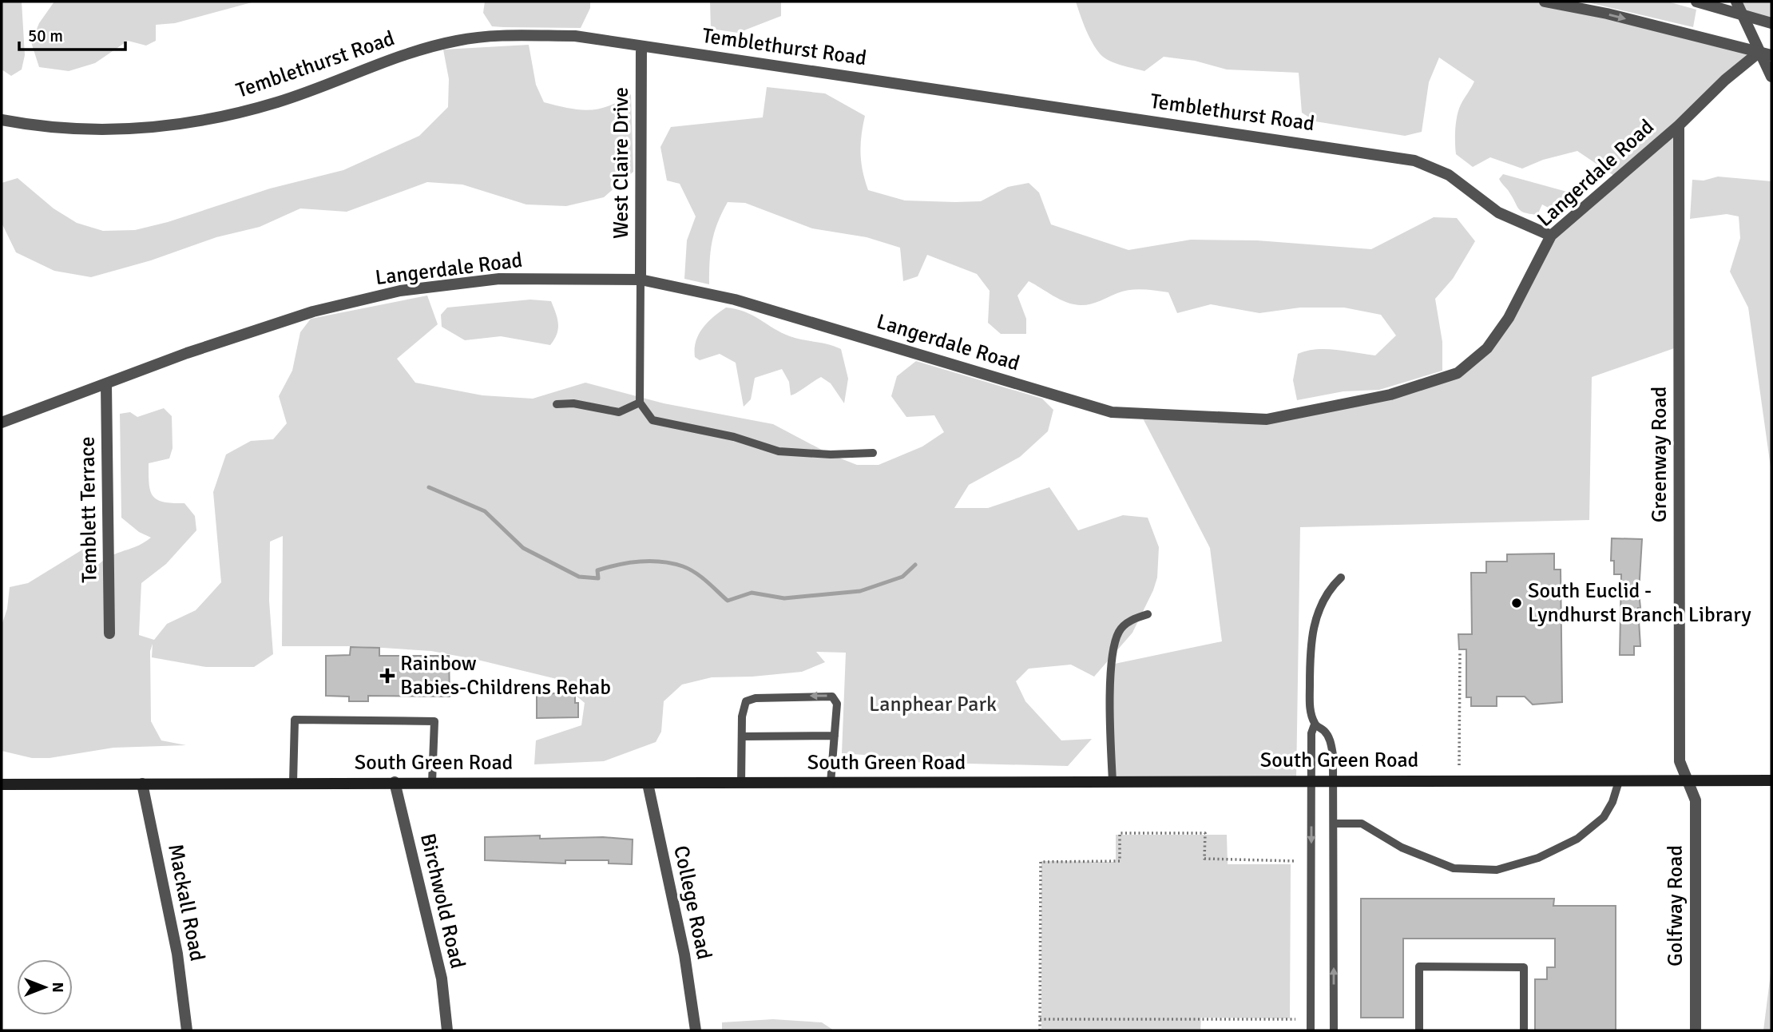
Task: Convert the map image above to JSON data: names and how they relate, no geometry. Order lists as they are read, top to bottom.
{
  "streets": {
    "main road": ["South Green Road"],
    "street": [
      "Temblethurst Road",
      "West Claire Drive",
      "Langerdale Road",
      "Greenway Road",
      "Temblett Terrace",
      "Birchwold Road",
      "Mackall Road",
      "College Road",
      "Golfway Road"
    ]
  },
  "crossings": [
    ["Temblethurst Road", "West Claire Drive"],
    ["Temblethurst Road", "Langerdale Road"],
    ["West Claire Drive", "Langerdale Road"],
    ["Langerdale Road", "Greenway Road"],
    ["Langerdale Road", "Temblett Terrace"],
    ["Greenway Road", "South Green Road"],
    ["Greenway Road", "Golfway Road"],
    ["South Green Road", "Birchwold Road"],
    ["South Green Road", "Mackall Road"],
    ["South Green Road", "College Road"],
    ["South Green Road", "Golfway Road"]
  ],
  "parks": ["Lanphear Park"],
  "places": {
    "other": ["South Euclid - Lyndhurst Branch Library"],
    "health": ["Rainbow Babies-Childrens Rehab"]
  },
  "scale_bar": "50 m",
  "north": "right"
}
